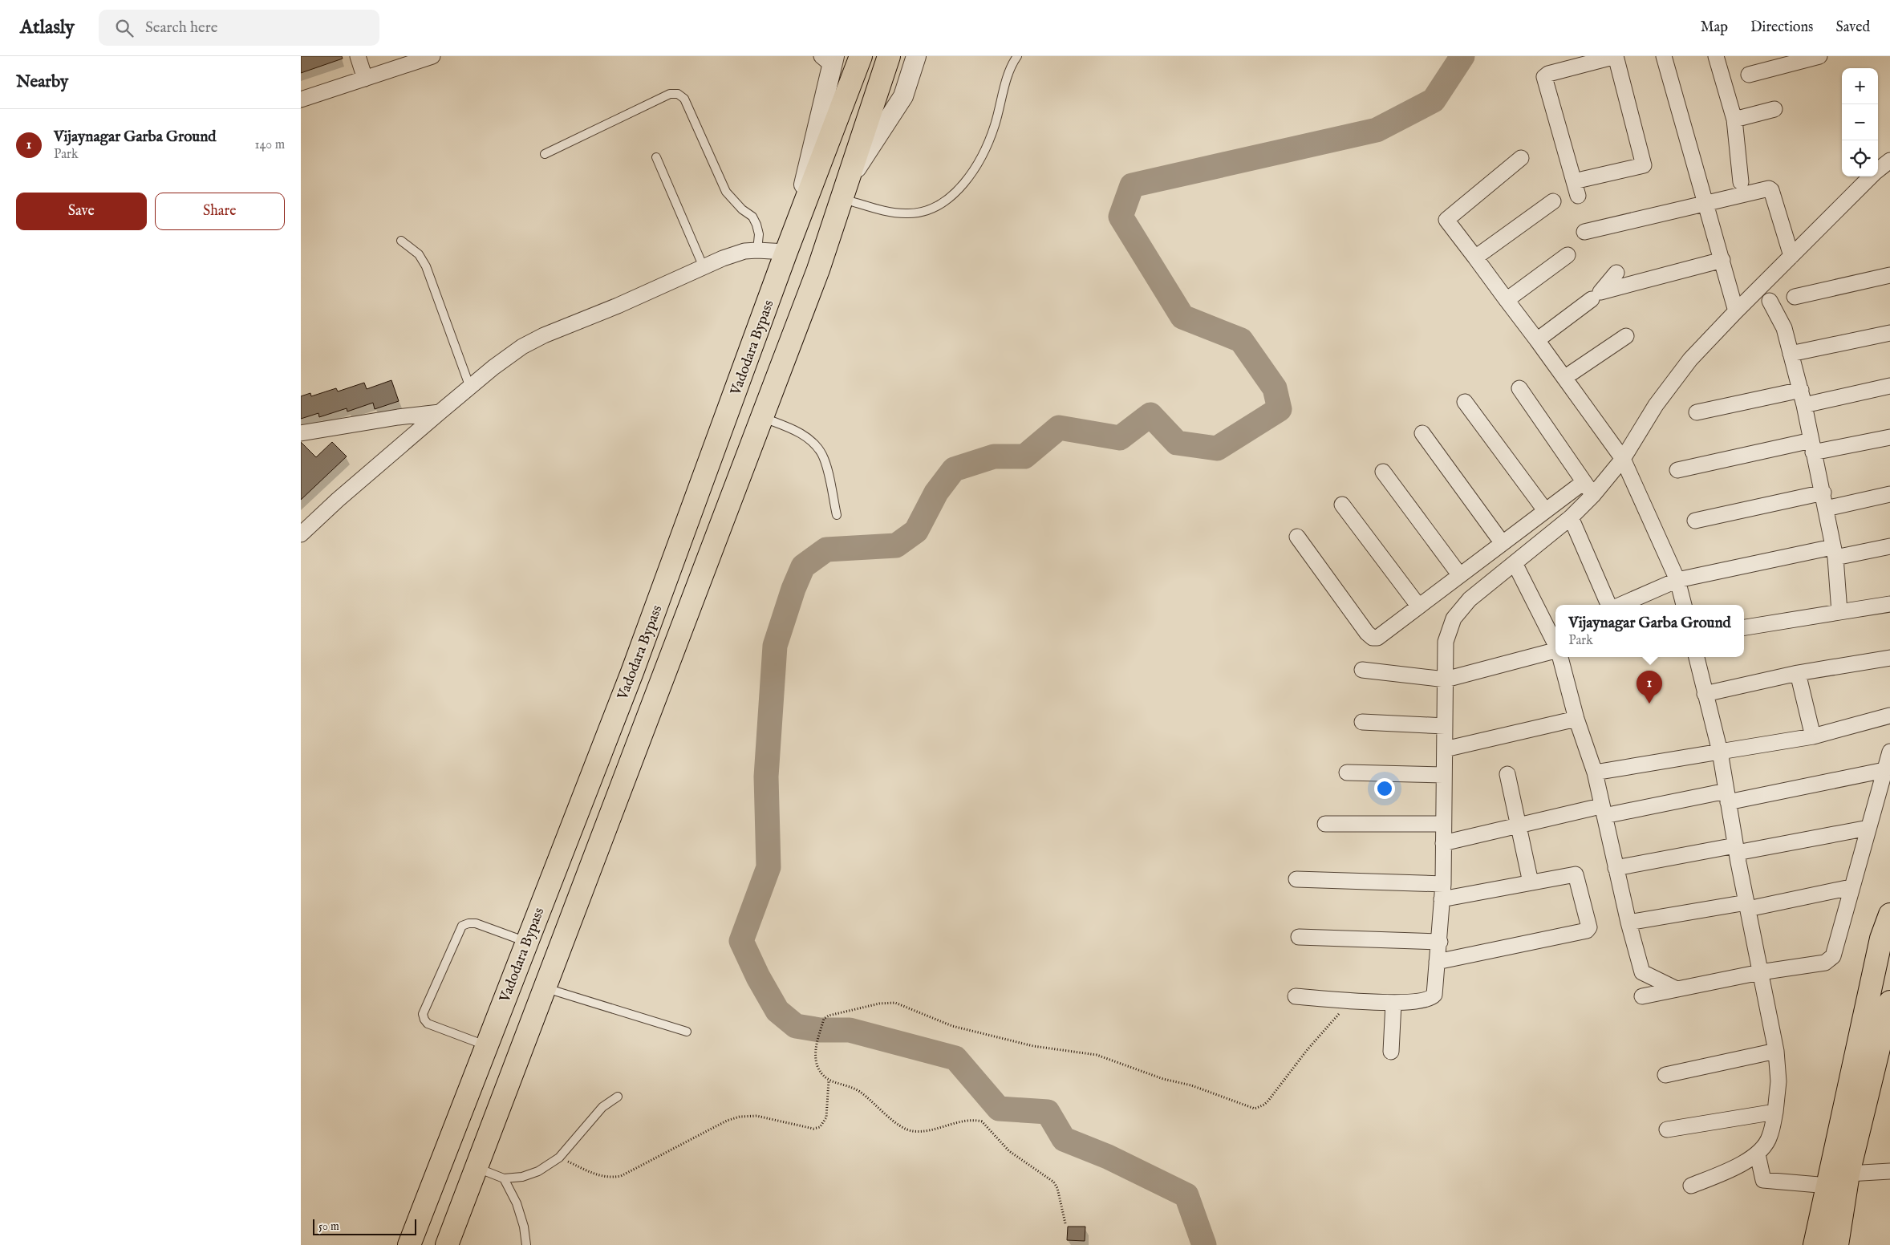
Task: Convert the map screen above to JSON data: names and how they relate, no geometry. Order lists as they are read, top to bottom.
{
  "streets": {
    "main road": ["Vadodara Bypass"]
  },
  "scale_bar": "50 m",
  "page": {
    "header": "Atlasly",
    "search": "Search here",
    "nav": ["Map", "Directions", "Saved"],
    "heading": "Nearby",
    "map_buttons": ["+", "−"],
    "list": [
      {
        "mark": "1",
        "name": "Vijaynagar Garba Ground",
        "note": "Park",
        "value": "140 m"
      }
    ],
    "buttons": ["Save", "Share"],
    "popup": ["Vijaynagar Garba Ground", "Park"],
    "pins": "1",
    "scale": "50 m"
  }
}
